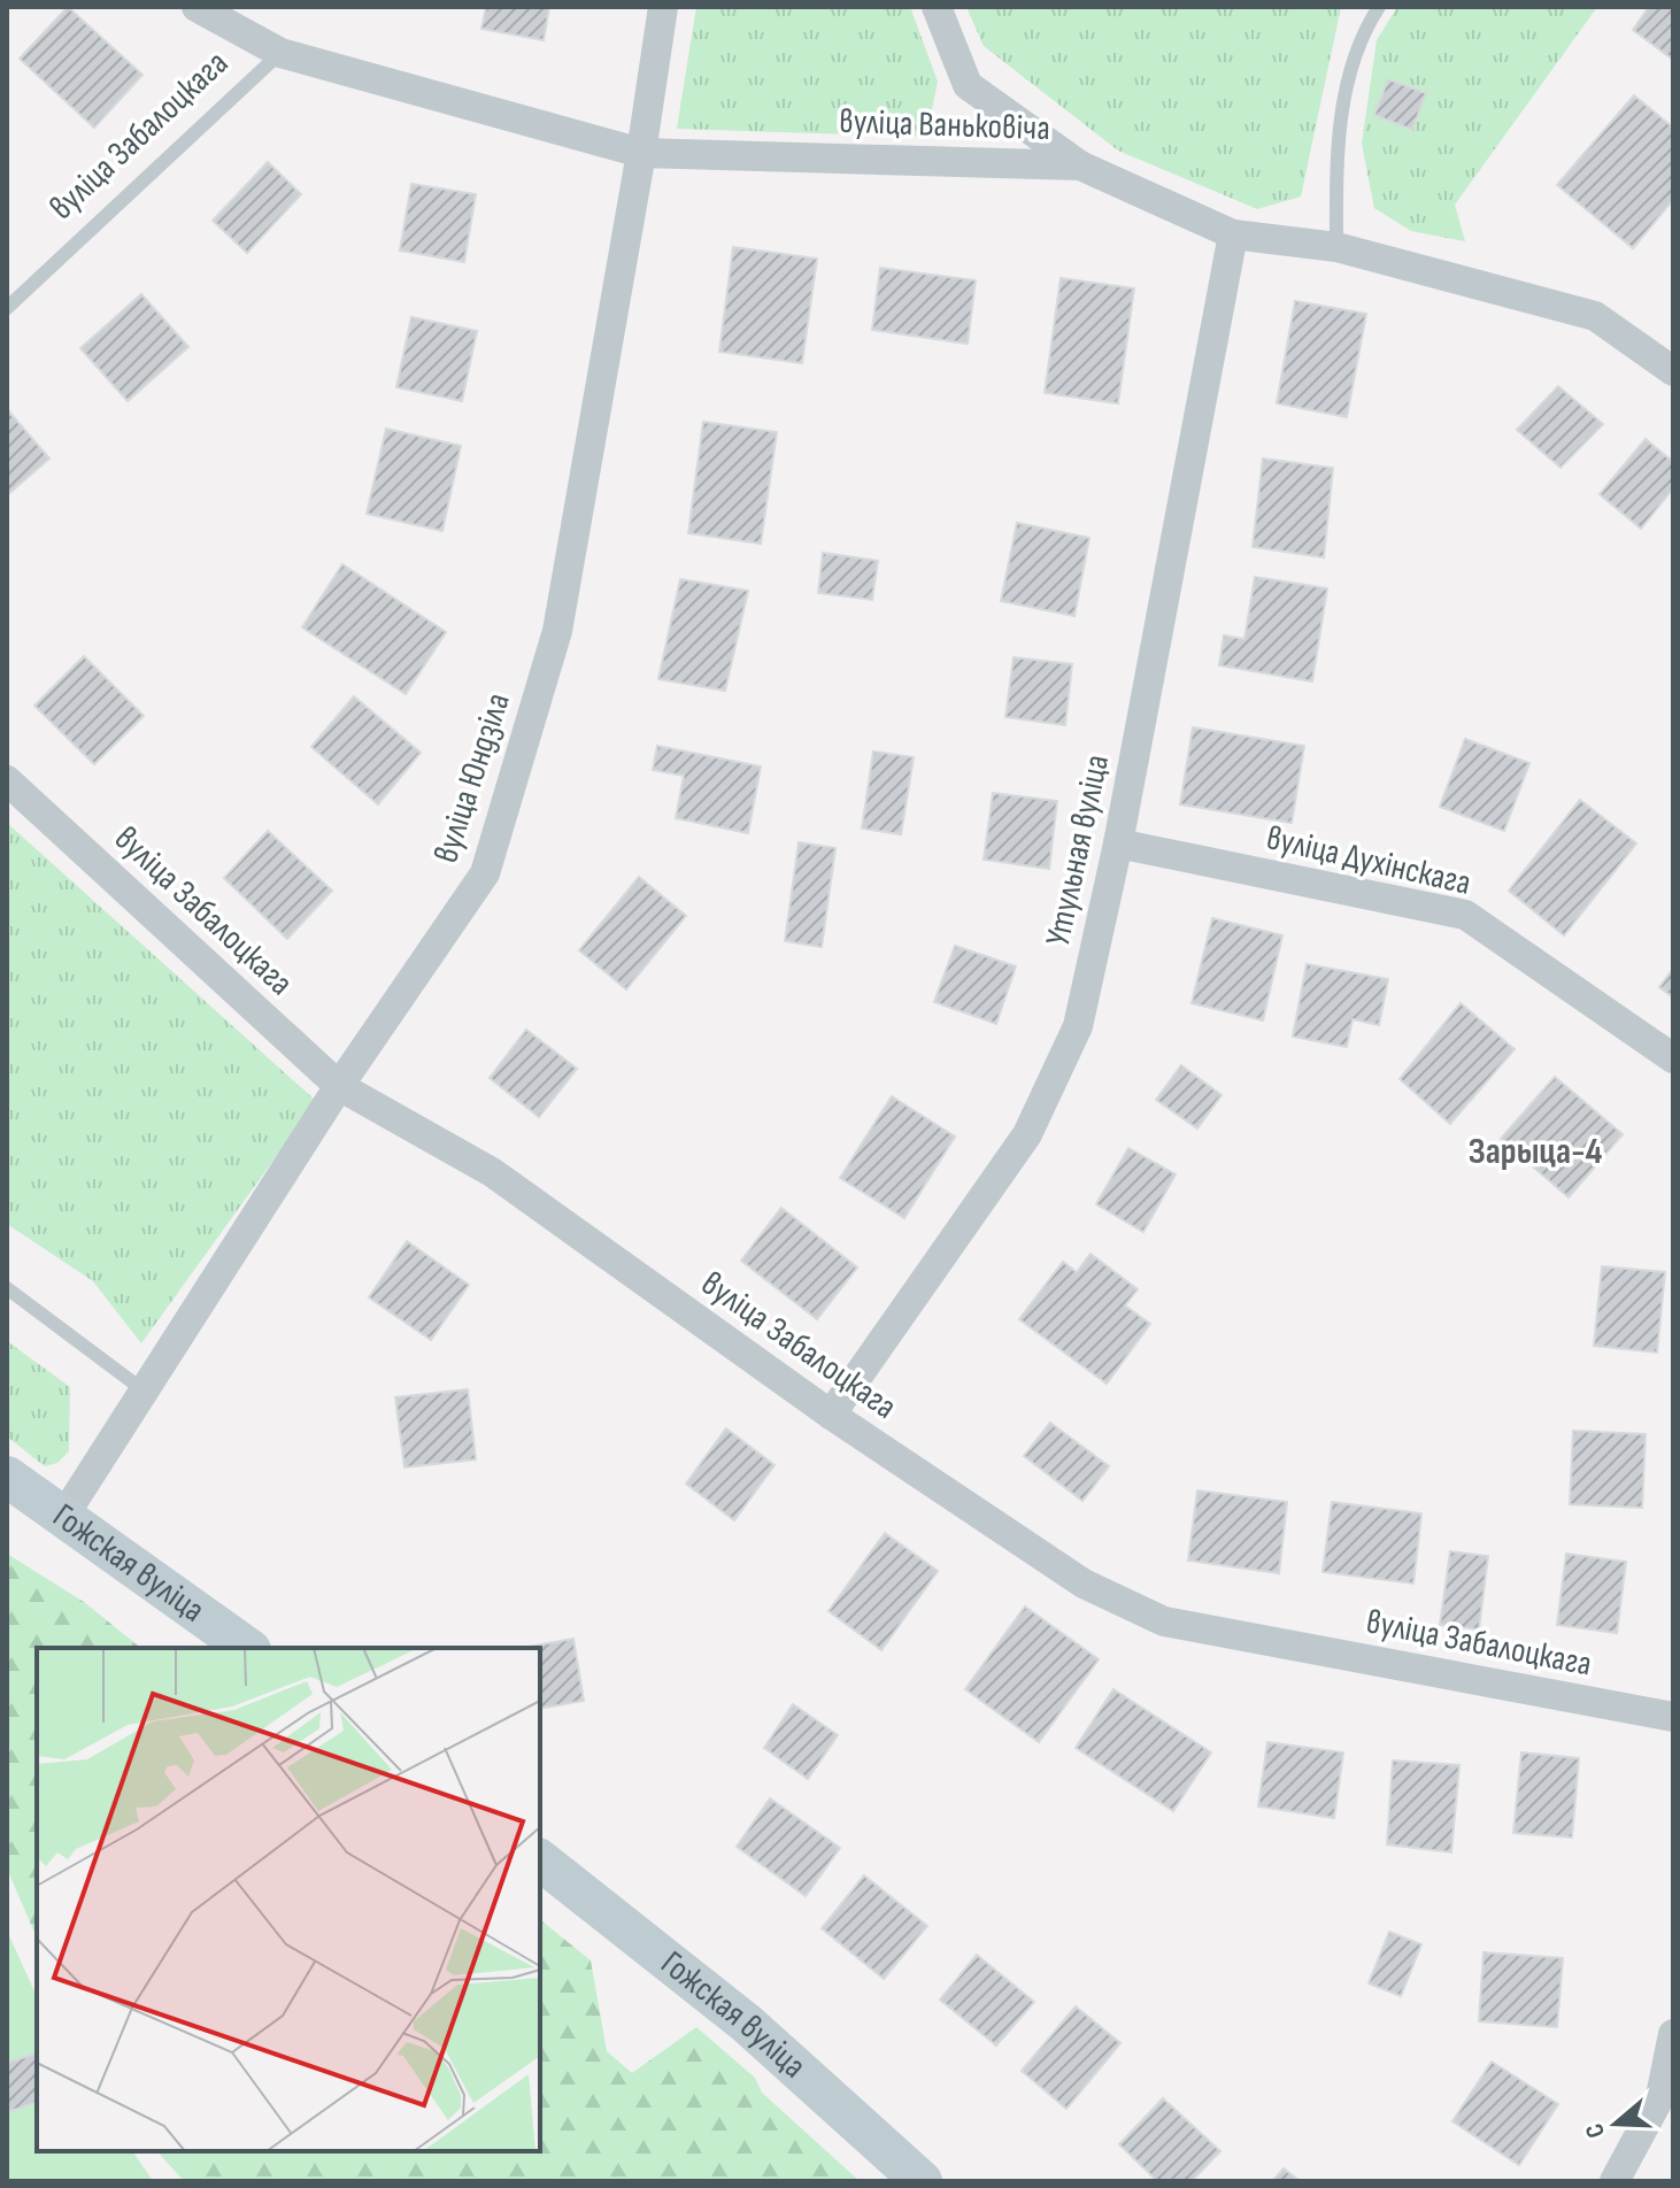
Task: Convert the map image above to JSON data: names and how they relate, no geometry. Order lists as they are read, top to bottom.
{
  "streets": {
    "street": [
      "вуліца Ваньковіча",
      "вуліца Забалоцкага",
      "вуліца Юндзіла",
      "Утульная вуліца",
      "вуліца Духінскага",
      "Гожская вуліца"
    ]
  },
  "crossings": [
    ["вуліца Ваньковіча", "вуліца Забалоцкага"],
    ["вуліца Ваньковіча", "вуліца Юндзіла"],
    ["вуліца Ваньковіча", "Утульная вуліца"],
    ["вуліца Забалоцкага", "вуліца Юндзіла"],
    ["вуліца Забалоцкага", "Утульная вуліца"],
    ["вуліца Юндзіла", "Гожская вуліца"],
    ["Утульная вуліца", "вуліца Духінскага"]
  ],
  "districts": ["Зарыца-4"],
  "north": "left"
}
